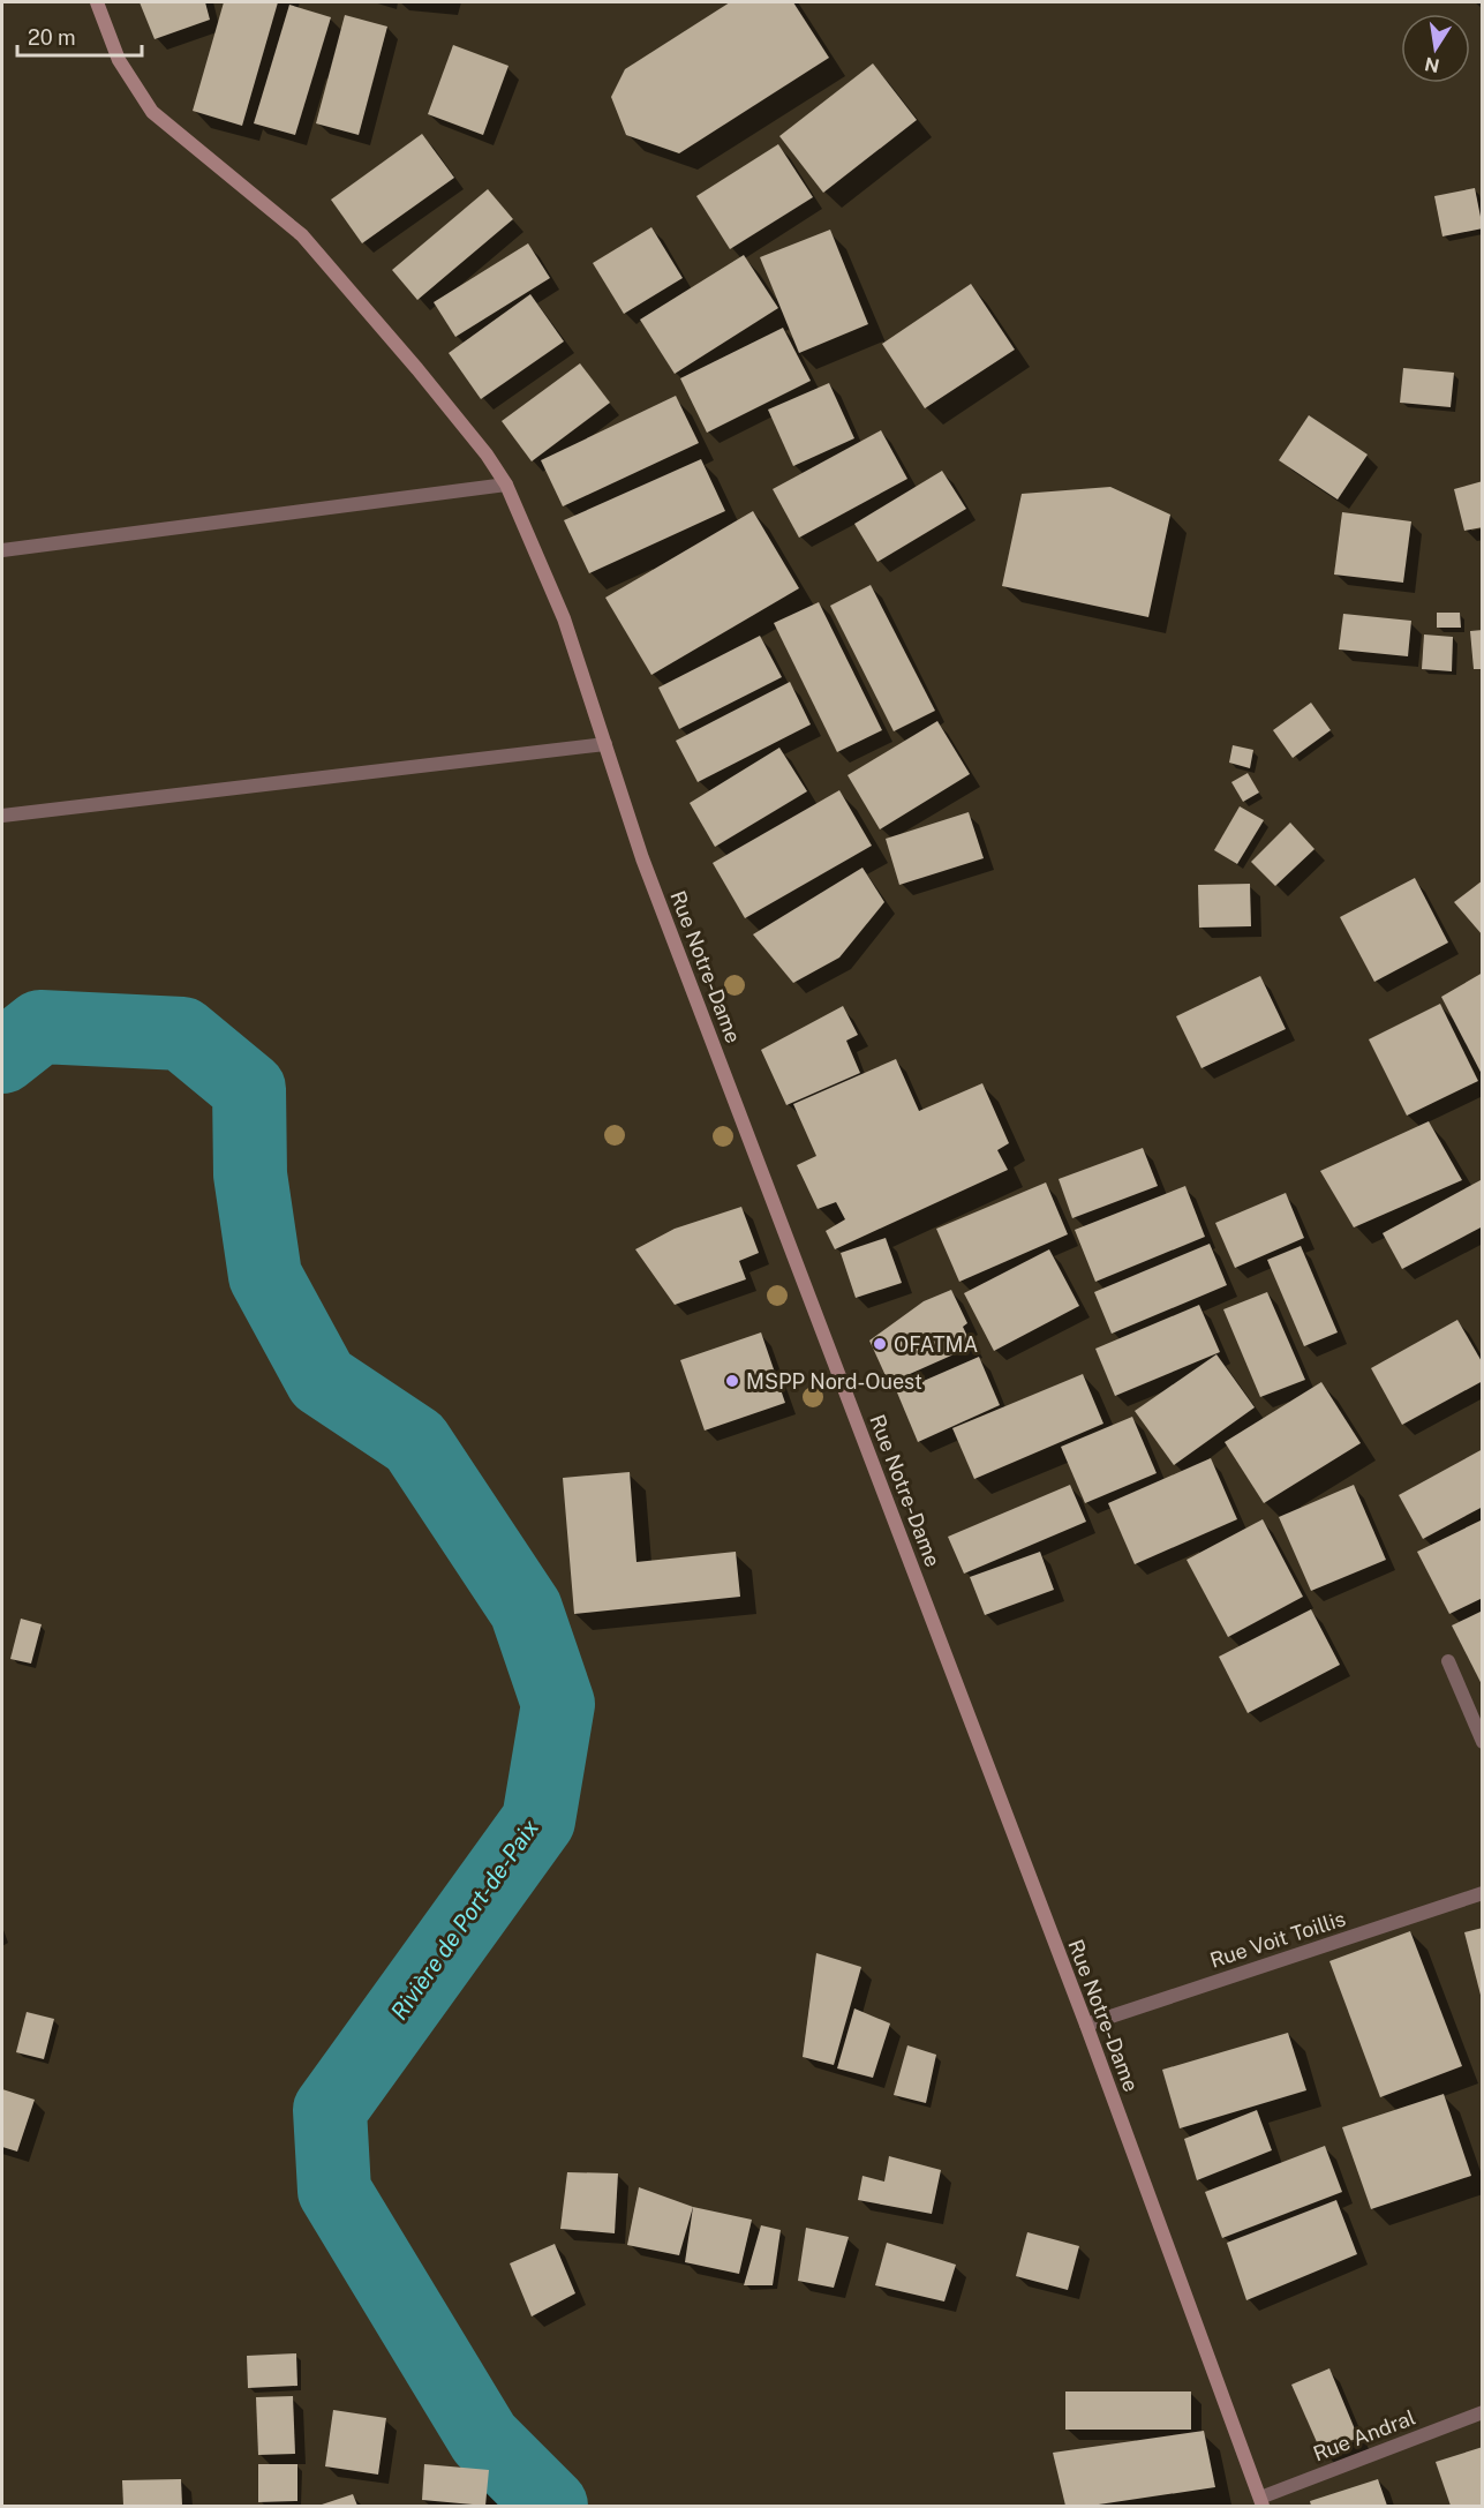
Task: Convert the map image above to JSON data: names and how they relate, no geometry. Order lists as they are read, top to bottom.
{
  "streets": {
    "street": ["Rue Notre-Dame", "Rue Voit Toillis", "Rue Andral"]
  },
  "crossings": [
    ["Rue Notre-Dame", "Rue Voit Toillis"],
    ["Rue Notre-Dame", "Rue Andral"]
  ],
  "water": ["Rivière de Port-de-Paix"],
  "places": ["OFATMA", "MSPP Nord-Ouest"],
  "scale_bar": "20 m",
  "north": "bottom"
}
